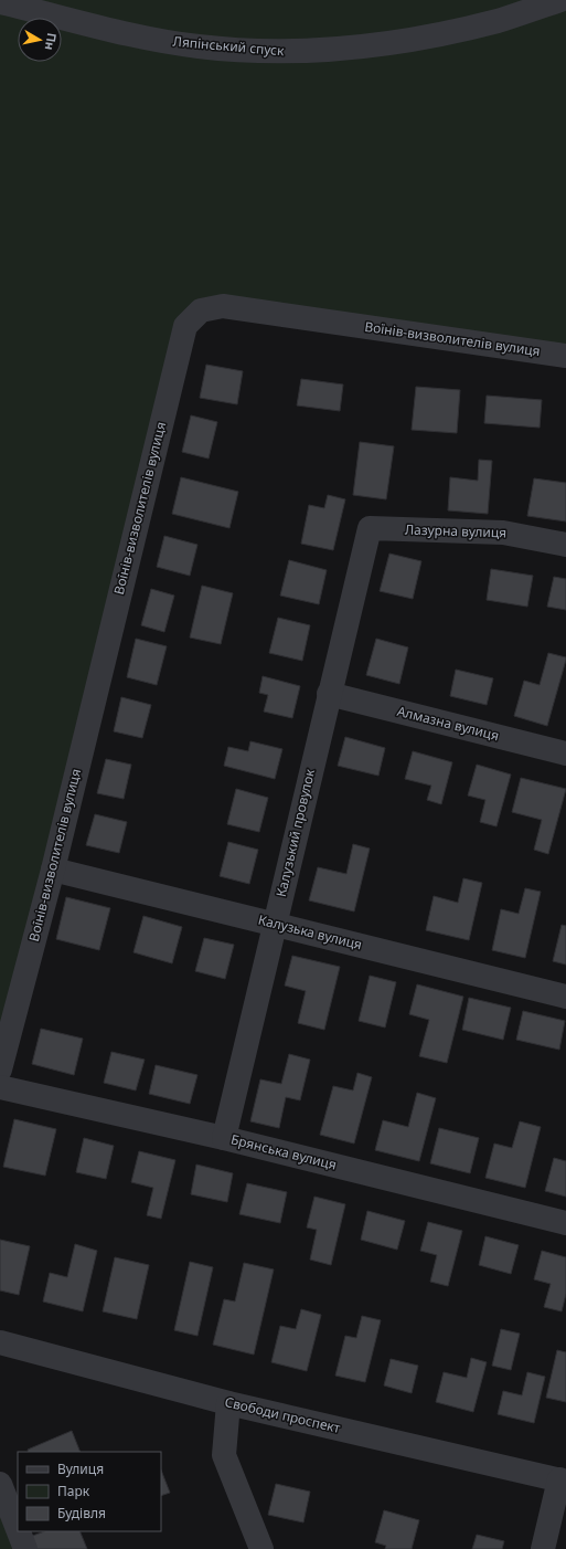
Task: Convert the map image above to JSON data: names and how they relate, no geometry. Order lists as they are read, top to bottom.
{
  "streets": {
    "street": [
      "Ляпінський спуск",
      "Воїнів-визволителів вулиця",
      "Лазурна вулиця",
      "Алмазна вулиця",
      "Калузький провулок",
      "Калузька вулиця",
      "Брянська вулиця",
      "Свободи проспект"
    ]
  },
  "crossings": [
    ["Воїнів-визволителів вулиця", "Калузька вулиця"],
    ["Лазурна вулиця", "Калузький провулок"],
    ["Алмазна вулиця", "Калузький провулок"],
    ["Калузький провулок", "Калузька вулиця"],
    ["Калузький провулок", "Брянська вулиця"]
  ],
  "legend": ["Вулиця", "Парк", "Будівля"],
  "north": "right"
}
